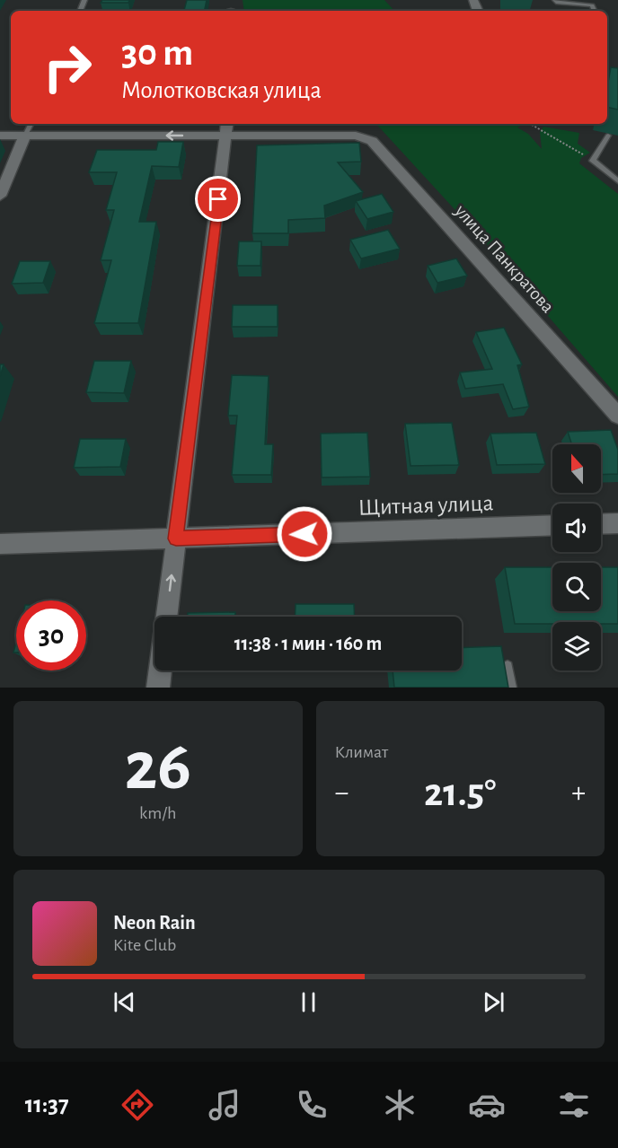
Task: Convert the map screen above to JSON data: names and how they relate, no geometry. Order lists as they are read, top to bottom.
{
  "streets": {
    "street": ["улица Панкратова", "Щитная улица"]
  },
  "north": "top",
  "page": {
    "turn": ["30 m", "Молотковская улица"],
    "limit": "30",
    "trip": "11:38 · 1 мин · 160 m",
    "tile": [
      ["26", "km/h"],
      "Климат"
    ],
    "heat": ["−", "21.5°", "+"],
    "song": ["Neon Rain", "Kite Club"],
    "tabs": "11:37"
  }
}
